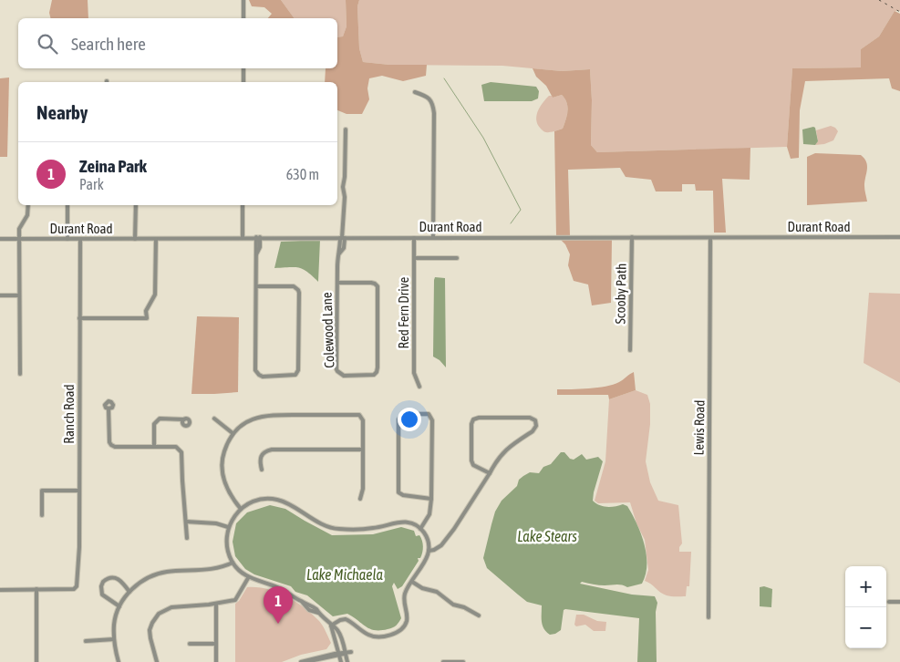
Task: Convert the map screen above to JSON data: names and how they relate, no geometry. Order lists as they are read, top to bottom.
{
  "streets": {
    "street": [
      "Durant Road",
      "Scooby Path",
      "Red Fern Drive",
      "Colewood Lane",
      "Ranch Road",
      "Lewis Road"
    ]
  },
  "crossings": [
    ["Durant Road", "Scooby Path"],
    ["Durant Road", "Red Fern Drive"],
    ["Durant Road", "Colewood Lane"],
    ["Durant Road", "Ranch Road"],
    ["Durant Road", "Lewis Road"]
  ],
  "water": ["Lake Stears", "Lake Michaela"],
  "page": {
    "search": "Search here",
    "heading": "Nearby",
    "list": [
      {
        "mark": "1",
        "name": "Zeina Park",
        "note": "Park",
        "value": "630 m"
      }
    ],
    "map_buttons": ["+", "−"],
    "pins": "1"
  }
}
